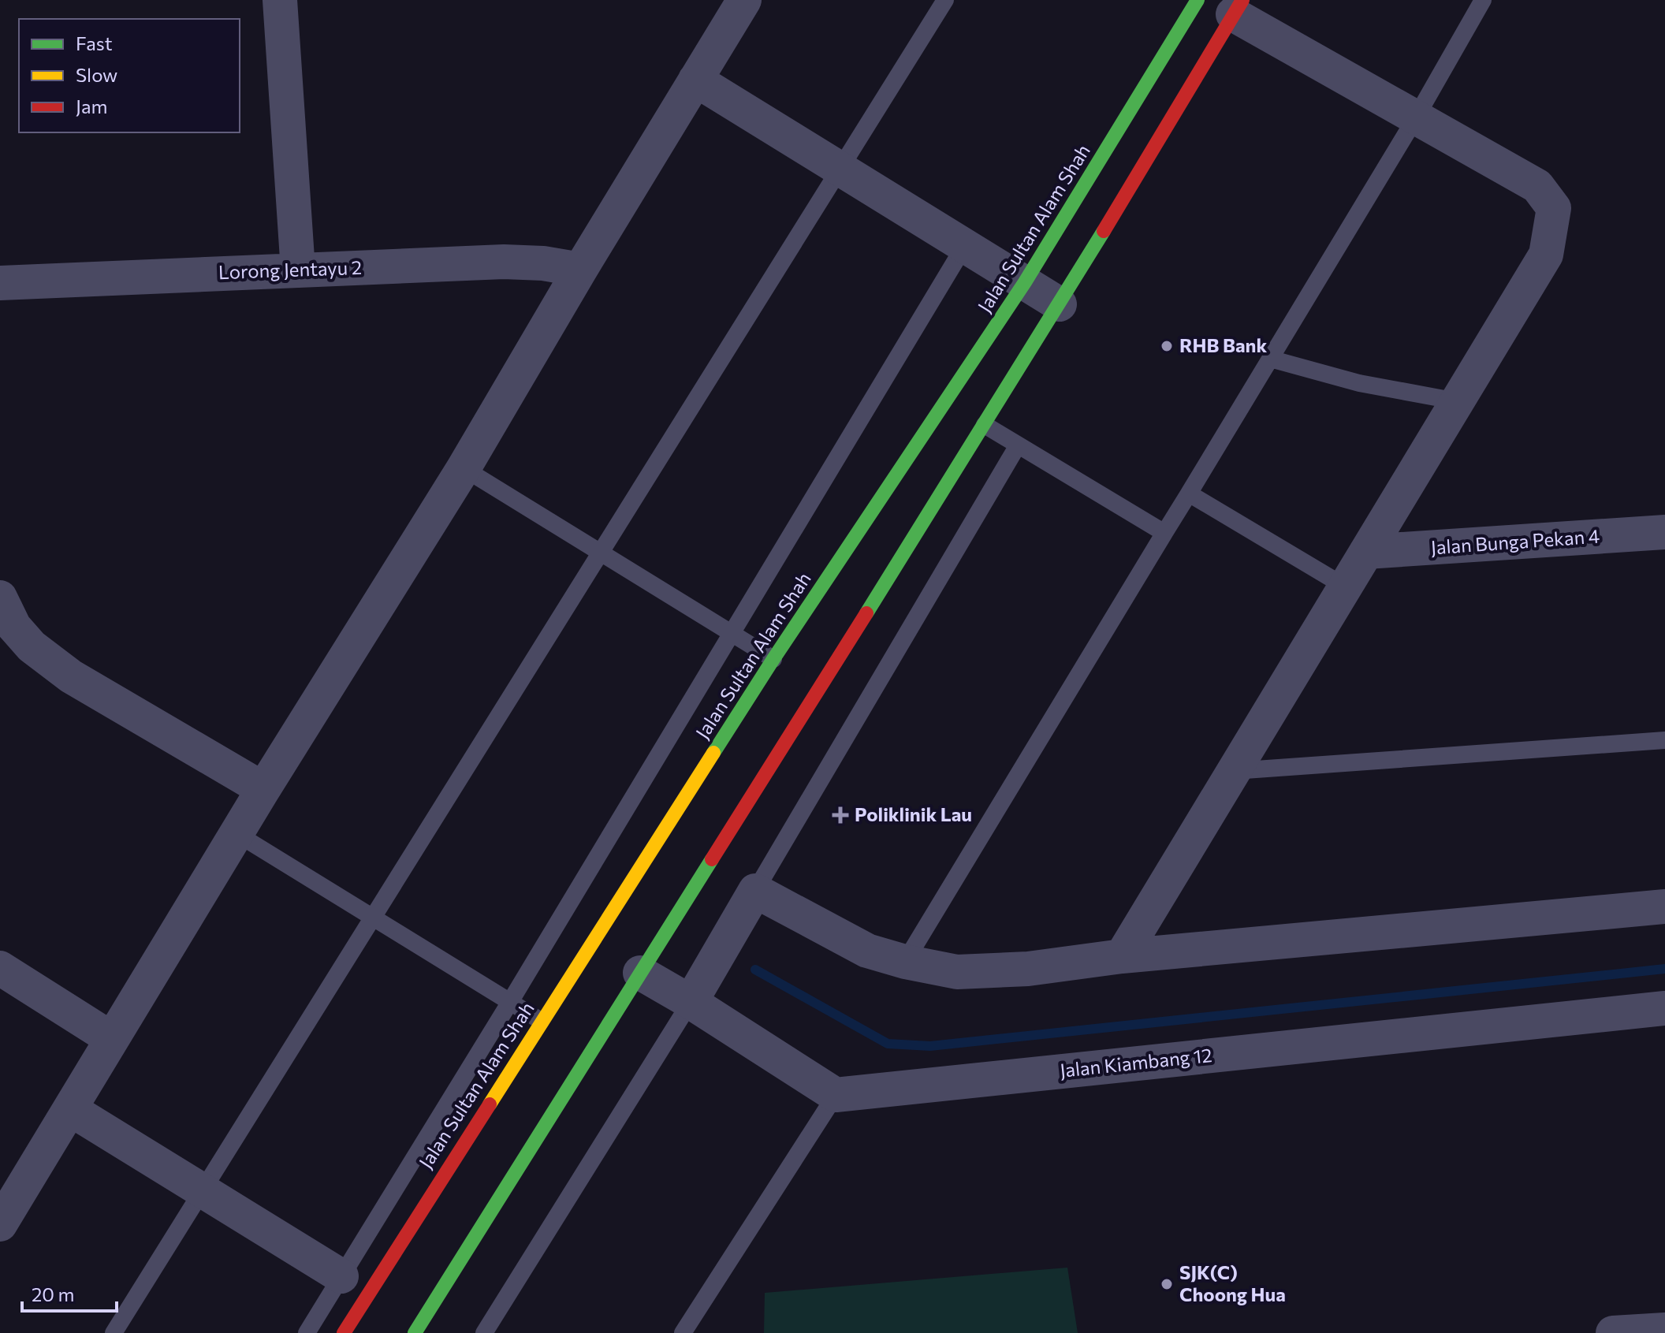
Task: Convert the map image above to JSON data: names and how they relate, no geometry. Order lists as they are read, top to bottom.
{
  "streets": {
    "highway": ["Jalan Sultan Alam Shah"],
    "street": ["Lorong Jentayu 2", "Jalan Bunga Pekan 4", "Jalan Kiambang 12"]
  },
  "places": {
    "other": ["RHB Bank", "SJK(C) Choong Hua"],
    "health": ["Poliklinik Lau"]
  },
  "legend": ["Fast", "Slow", "Jam"],
  "scale_bar": "20 m"
}
